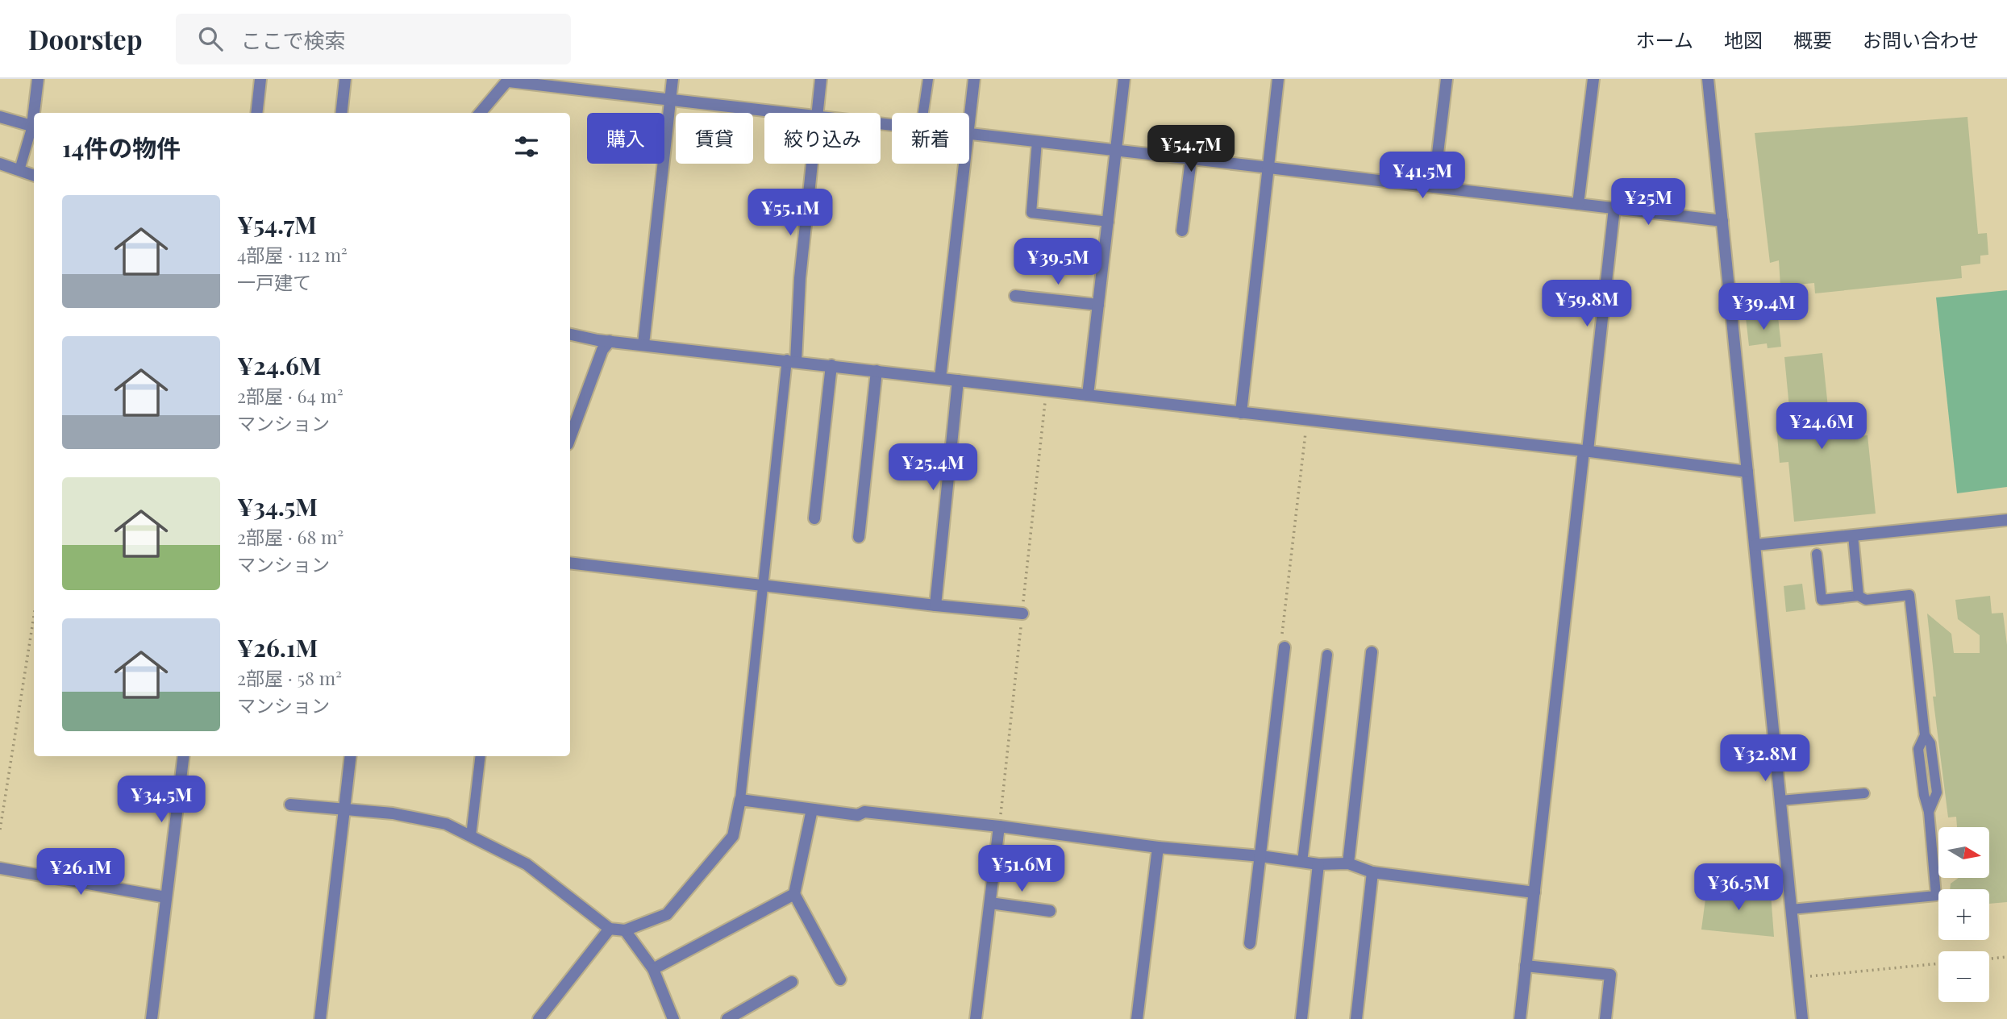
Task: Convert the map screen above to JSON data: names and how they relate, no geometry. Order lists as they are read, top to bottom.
{
  "north": "right",
  "page": {
    "header": "Doorstep",
    "search": "ここで検索",
    "nav": [
      "ホーム",
      "地図",
      "概要",
      "お問い合わせ"
    ],
    "chip": [
      "購入",
      "賃貸",
      "絞り込み",
      "新着"
    ],
    "heading": "14件の物件",
    "price": [
      "¥54.7M",
      "¥41.5M",
      "¥25M",
      "¥55.1M",
      "¥39.5M",
      "¥59.8M",
      "¥39.4M",
      "¥24.6M",
      "¥25.4M",
      "¥32.8M",
      "¥34.5M",
      "¥51.6M",
      "¥26.1M",
      "¥36.5M"
    ],
    "list": [
      {
        "name": "¥54.7M",
        "note": "4部屋 · 112 m² · 一戸建て"
      },
      {
        "name": "¥24.6M",
        "note": "2部屋 · 64 m² · マンション"
      },
      {
        "name": "¥34.5M",
        "note": "2部屋 · 68 m² · マンション"
      },
      {
        "name": "¥26.1M",
        "note": "2部屋 · 58 m² · マンション"
      }
    ],
    "map_buttons": ["+", "−"]
  }
}
